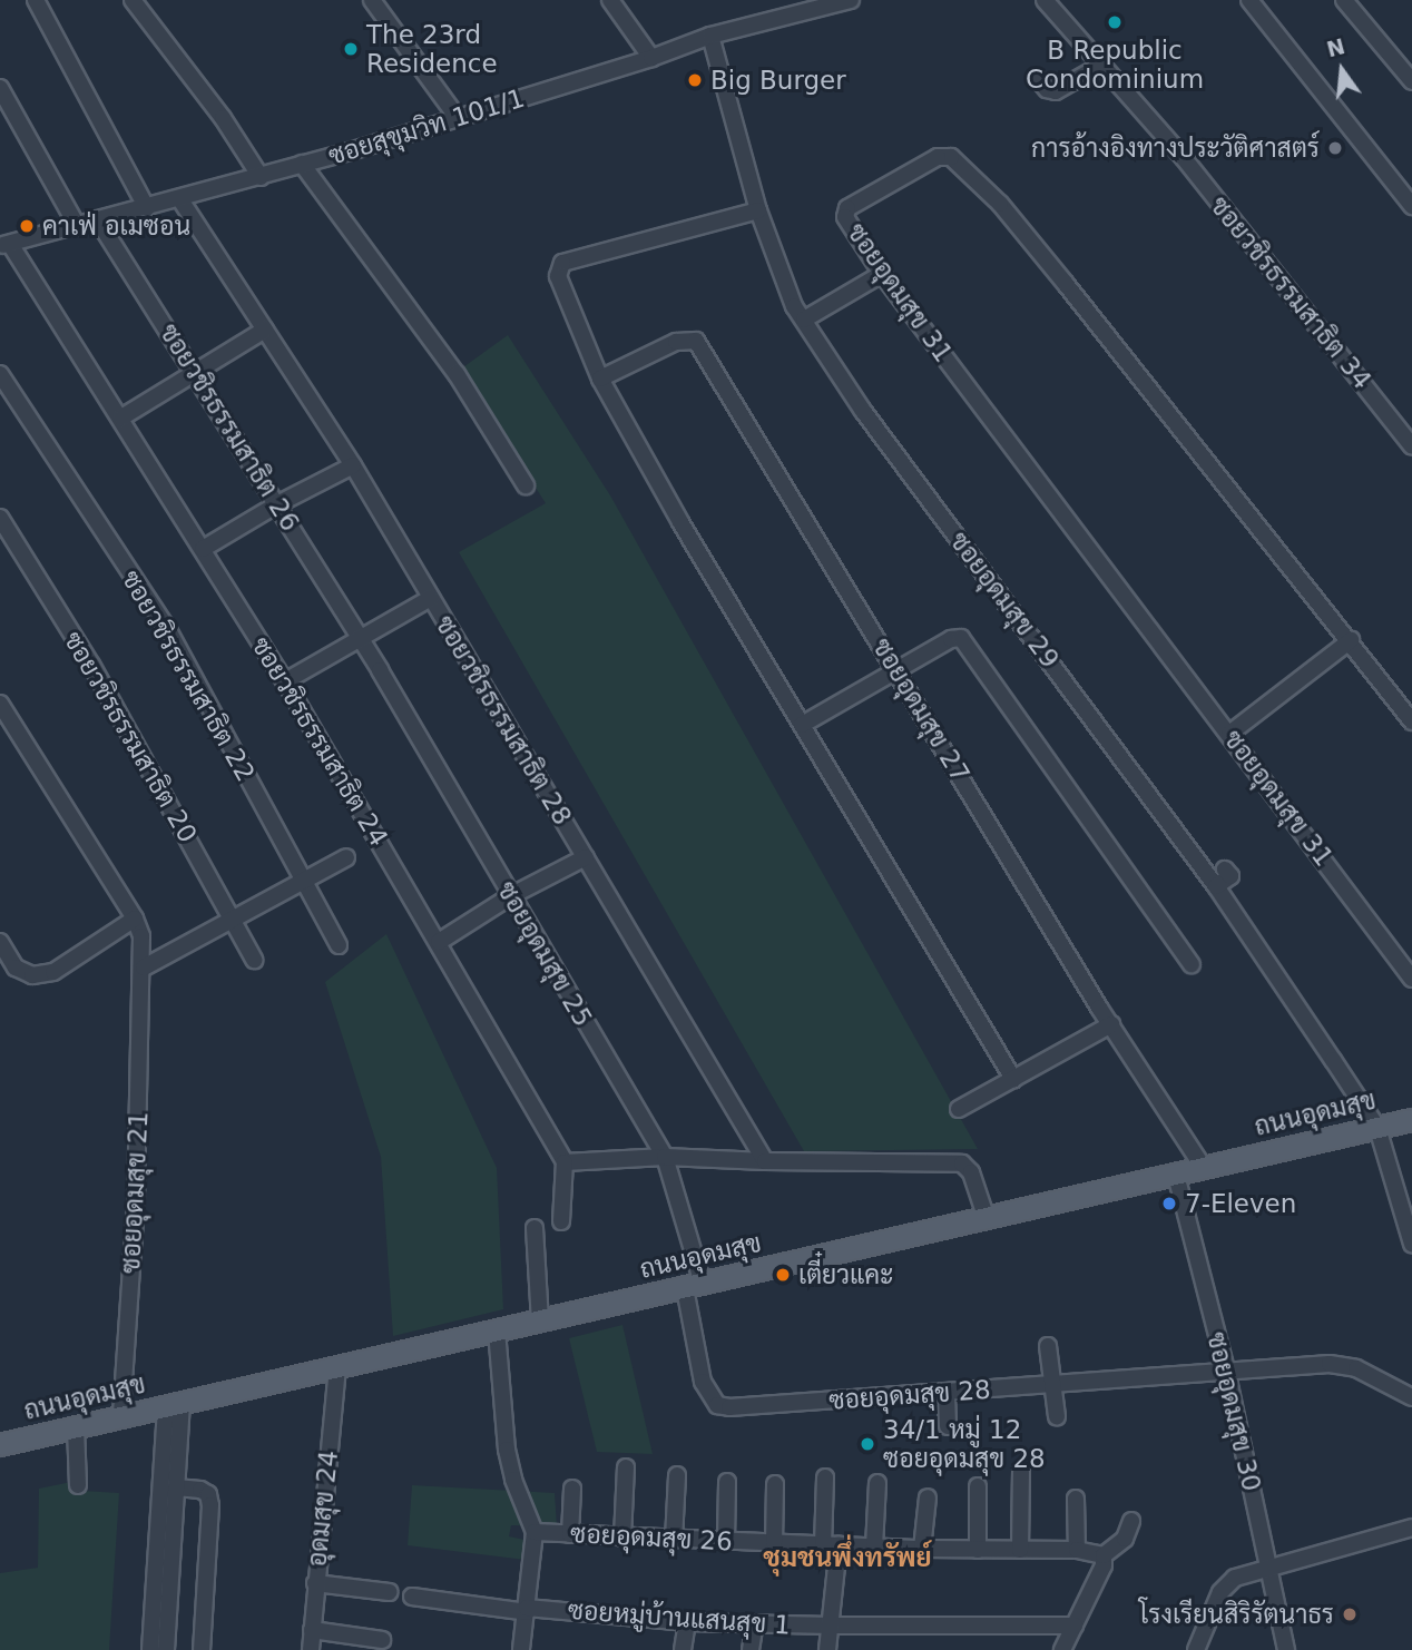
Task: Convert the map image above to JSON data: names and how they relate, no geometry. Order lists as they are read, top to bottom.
{
  "streets": {
    "main road": ["ถนนอุดมสุข"],
    "street": [
      "ซอยสุขุมวิท 101/1",
      "ซอยอุดมสุข 31",
      "ซอยวชิรธรรมสาธิต 34",
      "ซอยวชิรธรรมสาธิต 26",
      "ซอยอุดมสุข 29",
      "ซอยวชิรธรรมสาธิต 22",
      "ซอยอุดมสุข 27",
      "ซอยวชิรธรรมสาธิต 28",
      "ซอยวชิรธรรมสาธิต 20",
      "ซอยวชิรธรรมสาธิต 24",
      "ซอยอุดมสุข 25",
      "ซอยอุดมสุข 21",
      "ซอยอุดมสุข 28",
      "ซอยอุดมสุข 30",
      "อุดมสุข 24",
      "ซอยอุดมสุข 26",
      "ซอยหมู่บ้านแสนสุข 1"
    ]
  },
  "crossings": [
    ["ซอยสุขุมวิท 101/1", "ซอยวชิรธรรมสาธิต 26"],
    ["ซอยสุขุมวิท 101/1", "ซอยอุดมสุข 29"],
    ["ซอยสุขุมวิท 101/1", "ซอยวชิรธรรมสาธิต 28"],
    ["ซอยสุขุมวิท 101/1", "ซอยวชิรธรรมสาธิต 24"],
    ["ซอยวชิรธรรมสาธิต 26", "ซอยอุดมสุข 25"],
    ["ซอยอุดมสุข 29", "ถนนอุดมสุข"],
    ["ซอยอุดมสุข 27", "ถนนอุดมสุข"],
    ["ซอยอุดมสุข 25", "ถนนอุดมสุข"],
    ["ซอยอุดมสุข 25", "ซอยอุดมสุข 28"],
    ["ถนนอุดมสุข", "ซอยอุดมสุข 21"],
    ["ถนนอุดมสุข", "ซอยอุดมสุข 28"],
    ["ถนนอุดมสุข", "ซอยอุดมสุข 30"],
    ["ถนนอุดมสุข", "อุดมสุข 24"],
    ["ถนนอุดมสุข", "ซอยอุดมสุข 26"],
    ["ซอยอุดมสุข 28", "ซอยอุดมสุข 30"],
    ["ซอยอุดมสุข 26", "ซอยหมู่บ้านแสนสุข 1"]
  ],
  "districts": ["ชุมชนพึ่งทรัพย์"],
  "places": [
    "B Republic Condominium",
    "The 23rd Residence",
    "Big Burger",
    "การอ้างอิงทางประวัติศาสตร์",
    "คาเฟ่ อเมซอน",
    "7-Eleven",
    "เตี๋ยวแคะ",
    "34/1 หมู่ 12 ซอยอุดมสุข 28",
    "โรงเรียนสิริรัตนาธร"
  ],
  "north": "top"
}
